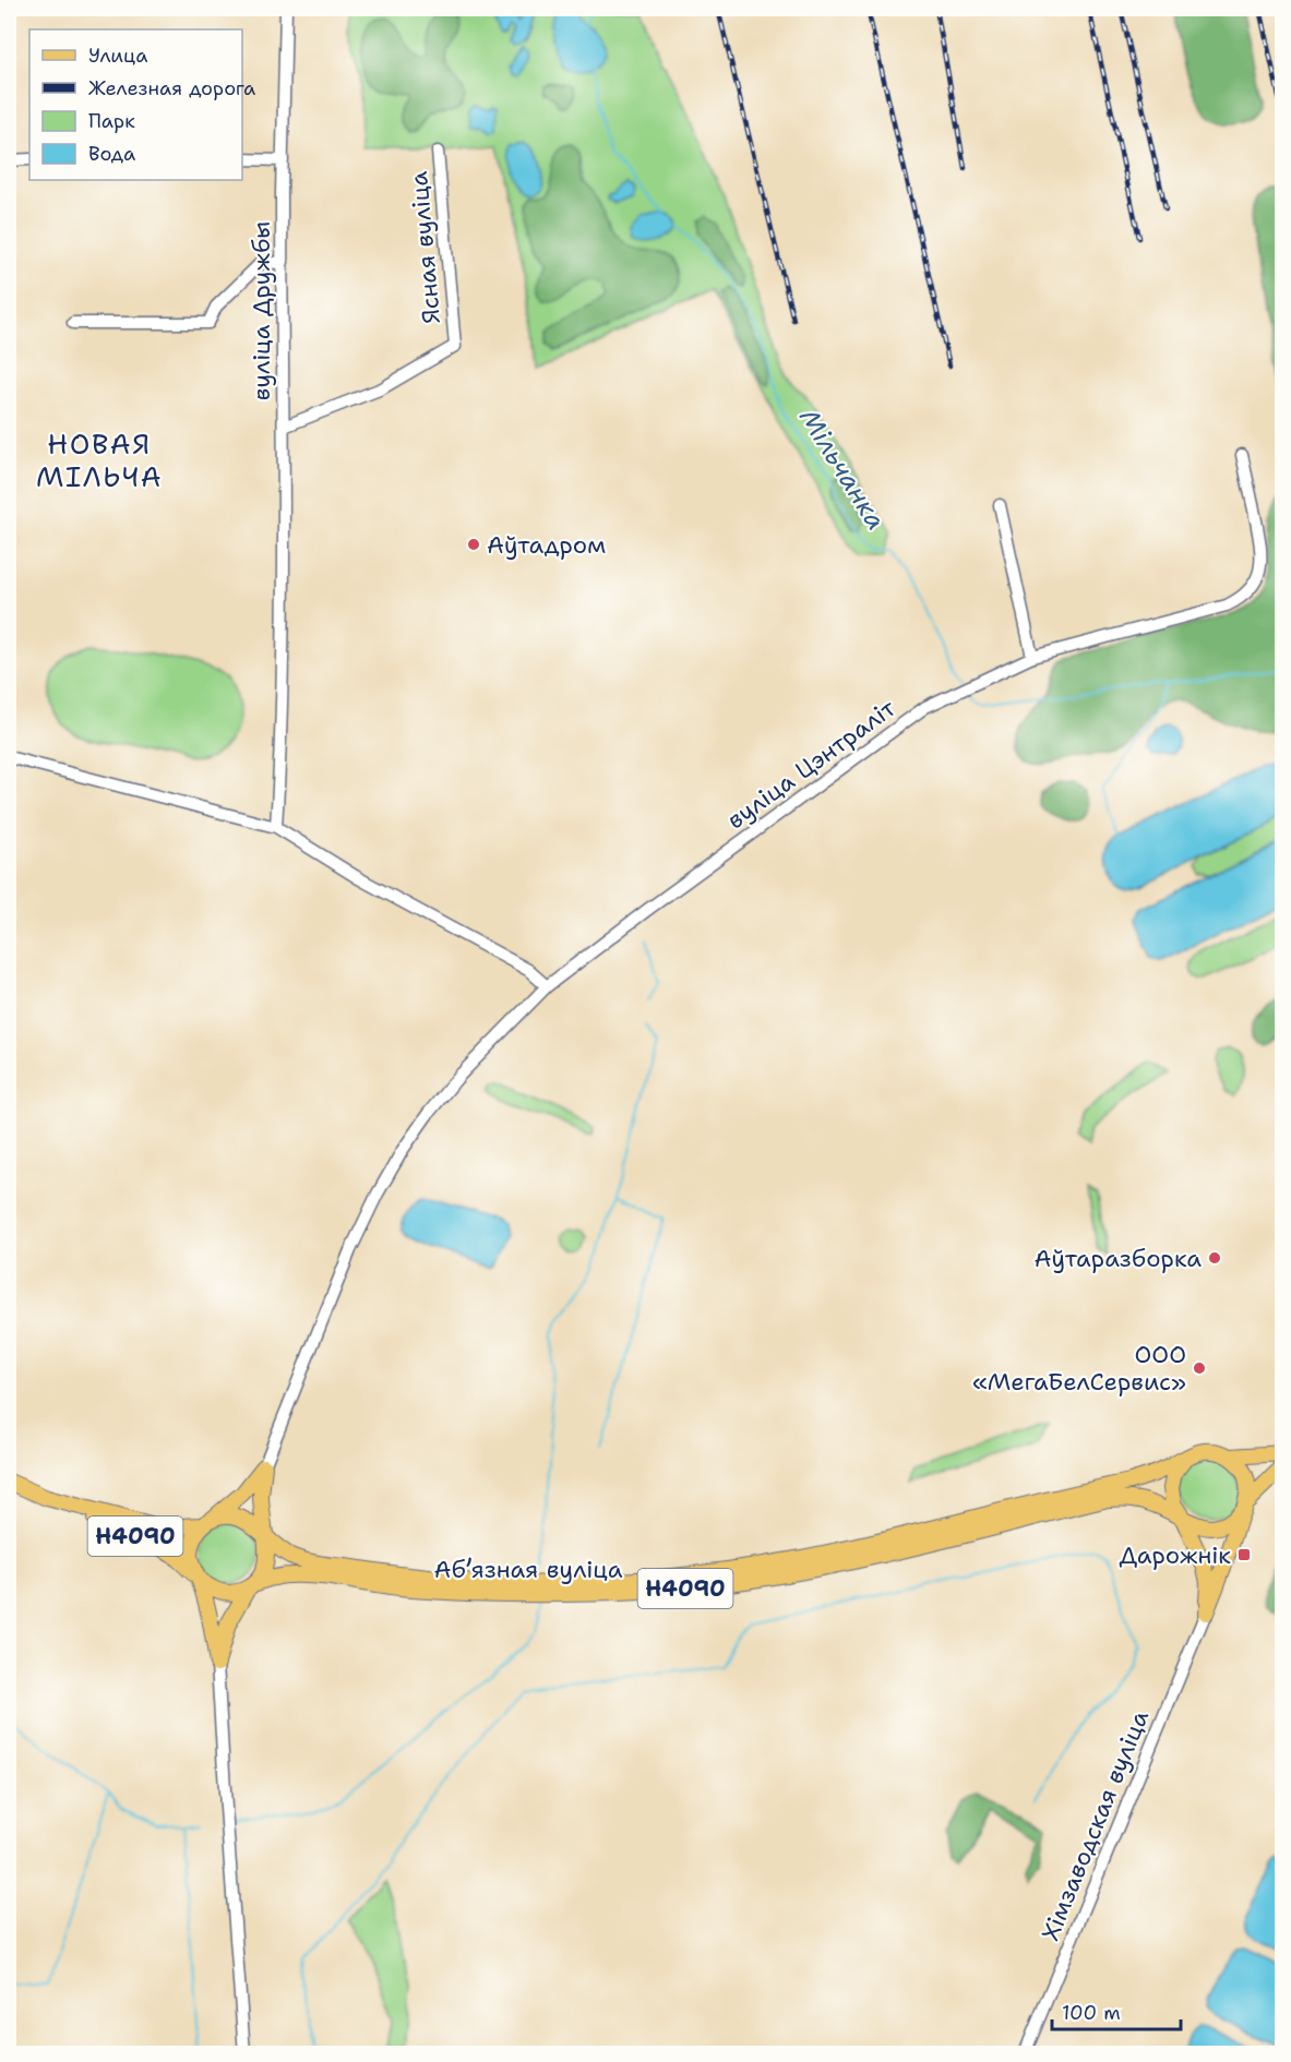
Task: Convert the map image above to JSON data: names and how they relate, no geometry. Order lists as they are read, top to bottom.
{
  "streets": {
    "main road": ["Н4090", "Абʼязная вуліца"],
    "street": [
      "Ясная вуліца",
      "вуліца Дружбы",
      "вуліца Цэнтраліт",
      "Хімзаводская вуліца"
    ]
  },
  "crossings": [
    ["Ясная вуліца", "вуліца Дружбы"],
    ["Н4090", "Абʼязная вуліца"]
  ],
  "districts": ["НОВАЯ МІЛЬЧА"],
  "water": ["Мільчанка"],
  "places": {
    "other": ["Аўтадром", "Аўтаразборка", "ООО «МегаБелСервис»"],
    "transit": ["Дарожнік"]
  },
  "legend": [
    "Улица",
    "Железная дорога",
    "Парк",
    "Вода"
  ],
  "scale_bar": "100 m"
}
